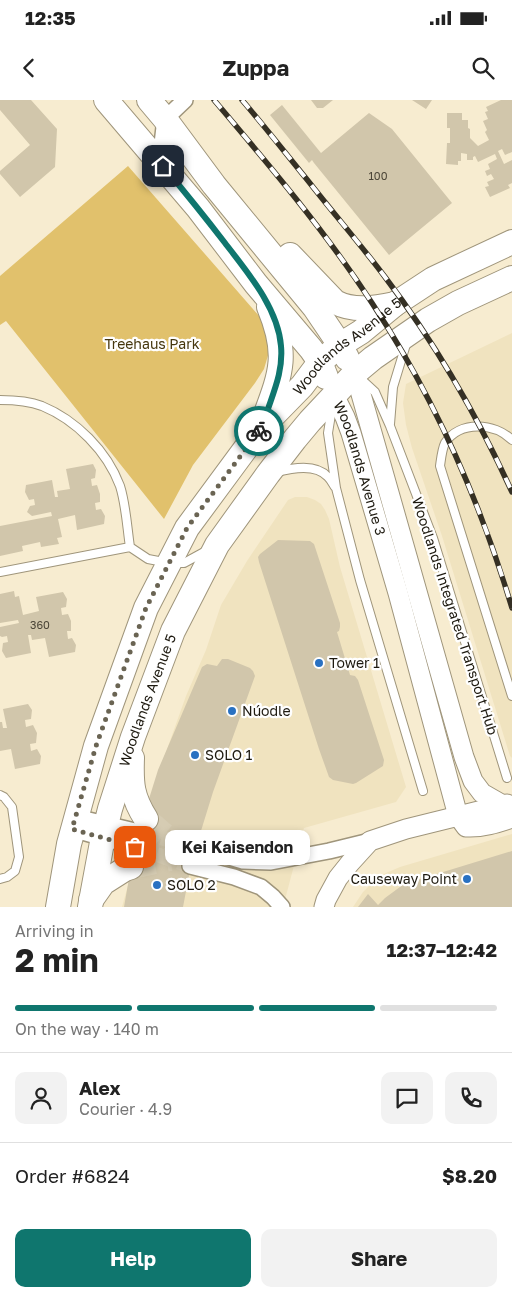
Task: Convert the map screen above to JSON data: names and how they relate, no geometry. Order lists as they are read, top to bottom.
{
  "streets": {
    "main road": ["Woodlands Avenue 5", "Woodlands Avenue 3"],
    "lane": ["Woodlands Integrated Transport Hub"]
  },
  "crossings": [
    ["Woodlands Avenue 5", "Woodlands Avenue 3"],
    ["Woodlands Avenue 5", "Woodlands Integrated Transport Hub"],
    ["Woodlands Avenue 3", "Woodlands Integrated Transport Hub"]
  ],
  "parks": ["Treehaus Park"],
  "places": [
    "Tower 1",
    "Núodle",
    "SOLO 1",
    "Kei Kaisendon",
    "Causeway Point",
    "SOLO 2"
  ],
  "house_numbers": ["100", "360"],
  "page": {
    "status": "12:35",
    "header": "Zuppa",
    "bubble": "Kei Kaisendon",
    "heading": ["2 min", "Arriving in", "12:37–12:42"],
    "panel": [
      "Alex",
      "Courier · 4.9",
      "Order #6824",
      "$8.20"
    ],
    "bar": "On the way · 140 m",
    "buttons": ["Help", "Share"]
  }
}
